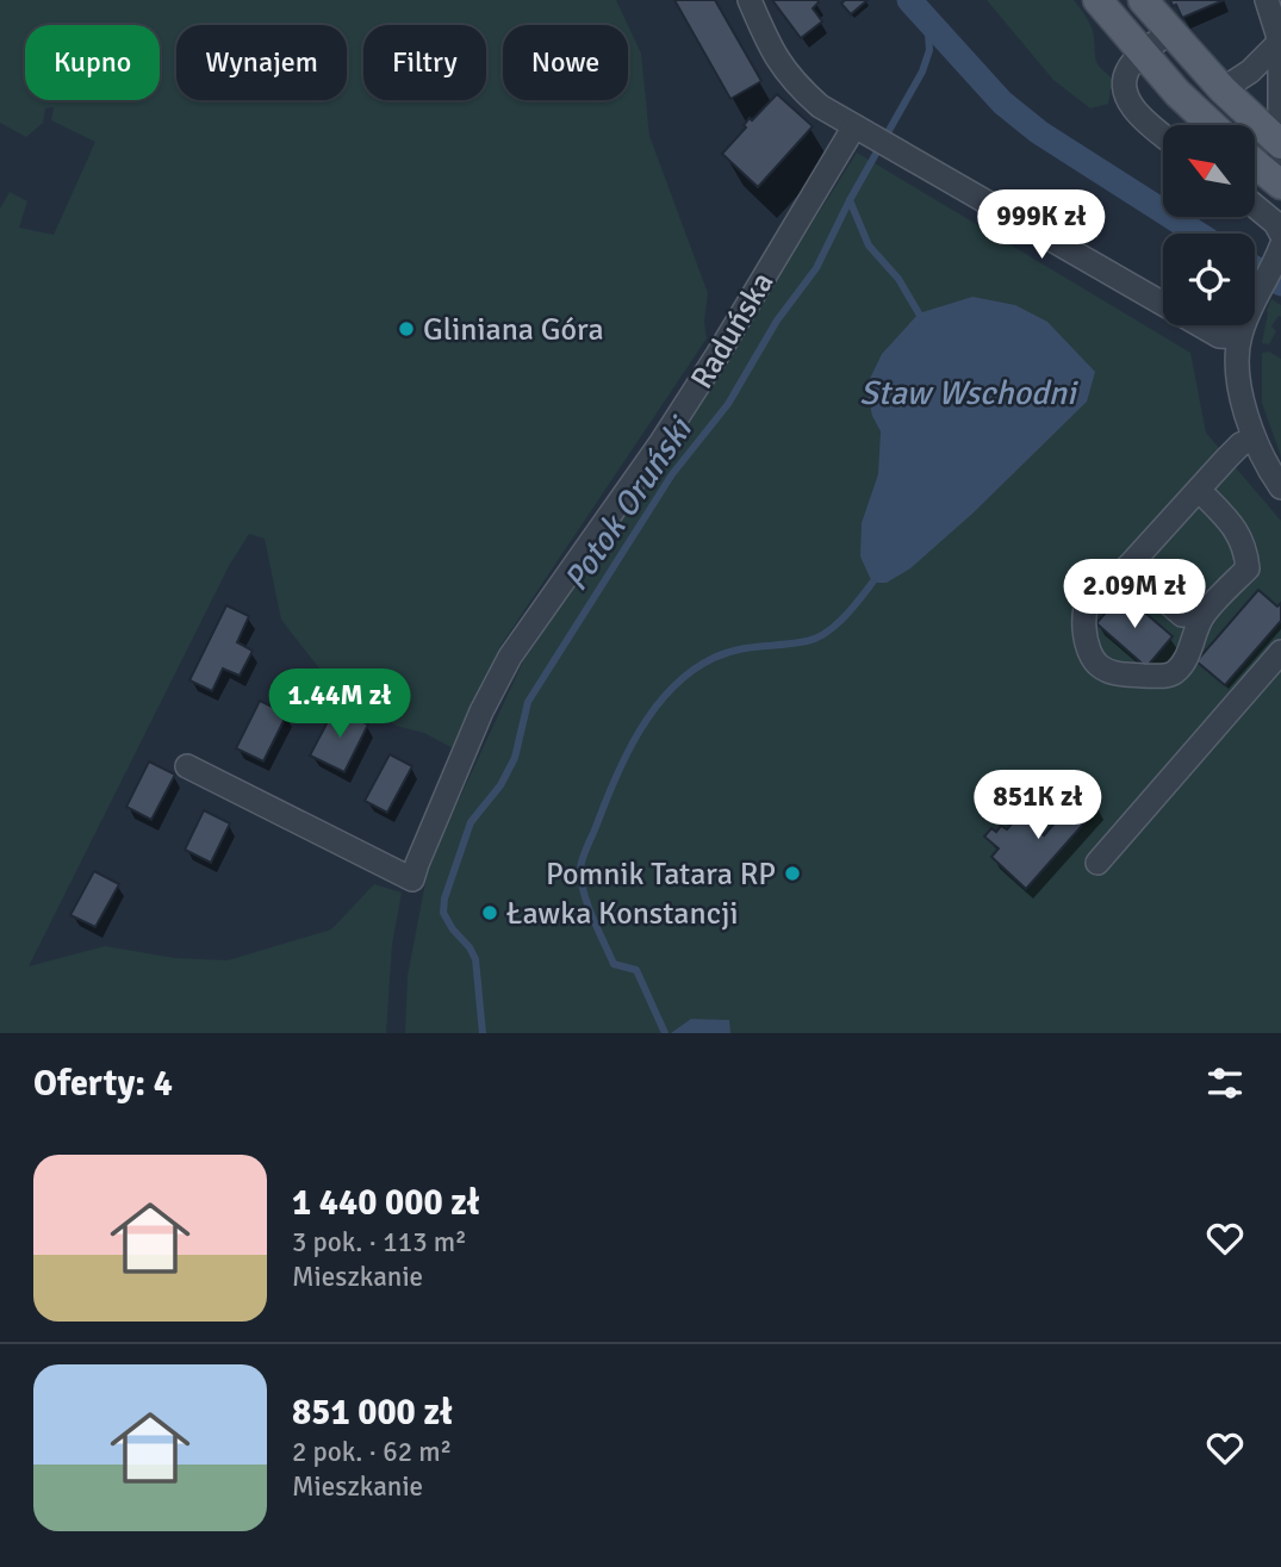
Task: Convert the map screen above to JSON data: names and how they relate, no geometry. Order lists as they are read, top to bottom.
{
  "streets": {
    "street": ["Raduńska"]
  },
  "water": ["Staw Wschodni", "Potok Oruński"],
  "places": ["Gliniana Góra", "Pomnik Tatara RP", "Ławka Konstancji"],
  "north": "top left",
  "page": {
    "chip": [
      "Kupno",
      "Wynajem",
      "Filtry",
      "Nowe"
    ],
    "price": [
      "999K zł",
      "2.09M zł",
      "1.44M zł",
      "851K zł"
    ],
    "heading": "Oferty: 4",
    "list": [
      {
        "name": "1 440 000 zł",
        "note": "3 pok. · 113 m² · Mieszkanie"
      },
      {
        "name": "851 000 zł",
        "note": "2 pok. · 62 m² · Mieszkanie"
      }
    ]
  }
}
